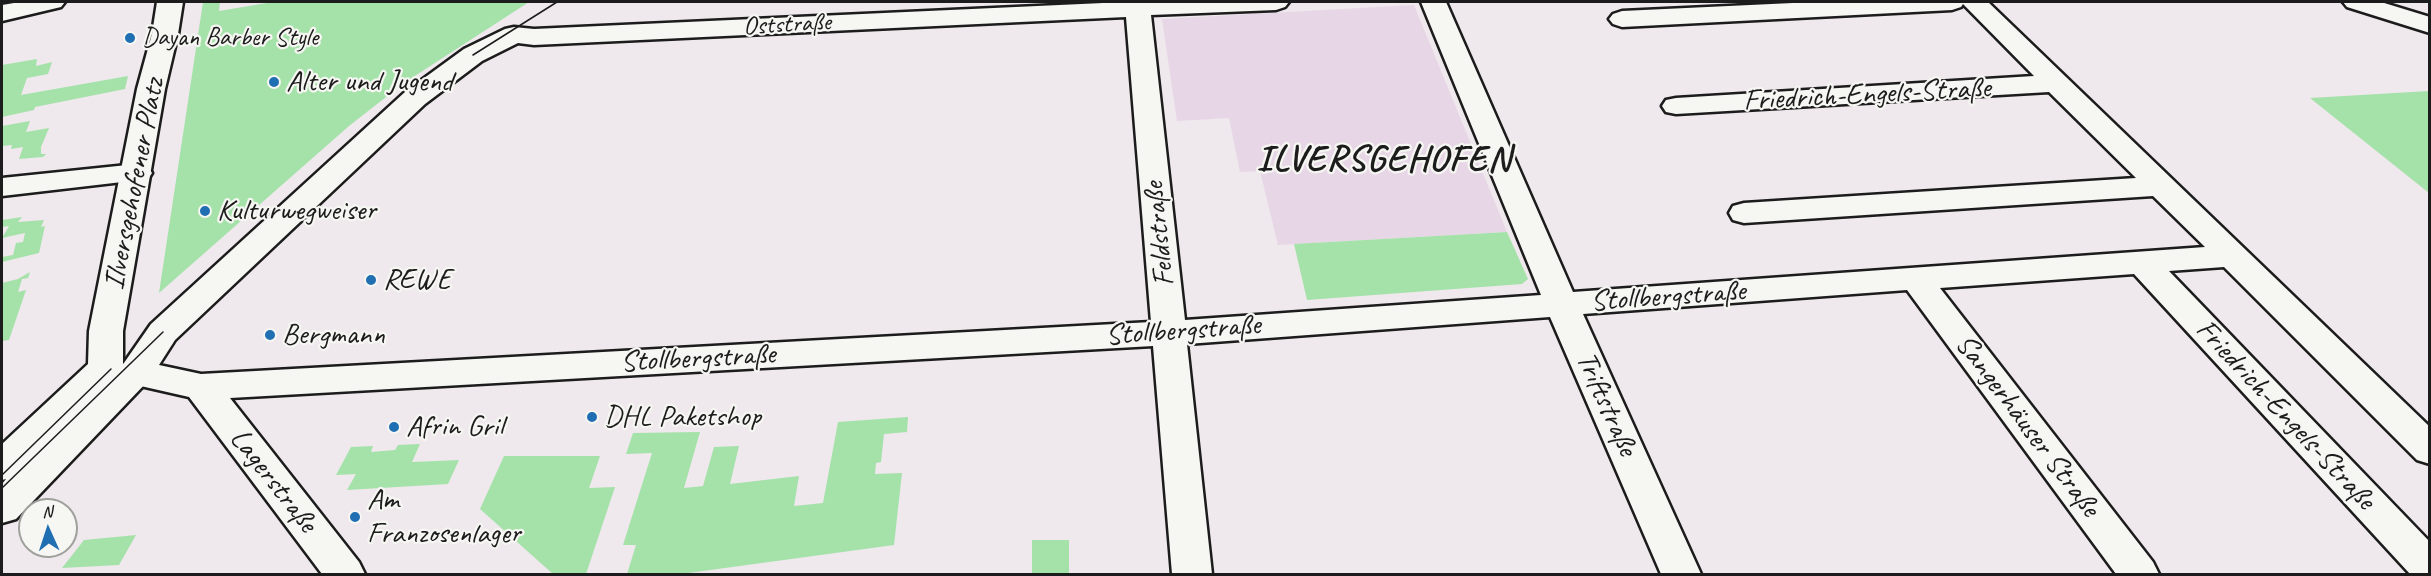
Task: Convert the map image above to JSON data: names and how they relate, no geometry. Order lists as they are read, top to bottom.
{
  "streets": {
    "street": [
      "Oststraße",
      "Friedrich-Engels-Straße",
      "Ilversgehofener Platz",
      "Feldstraße",
      "Stollbergstraße",
      "Triftstraße",
      "Sangerhäuser Straße",
      "Lagerstraße"
    ]
  },
  "crossings": [
    ["Oststraße", "Ilversgehofener Platz"],
    ["Oststraße", "Feldstraße"],
    ["Oststraße", "Stollbergstraße"],
    ["Friedrich-Engels-Straße", "Stollbergstraße"],
    ["Ilversgehofener Platz", "Stollbergstraße"],
    ["Feldstraße", "Stollbergstraße"],
    ["Stollbergstraße", "Triftstraße"],
    ["Stollbergstraße", "Sangerhäuser Straße"],
    ["Stollbergstraße", "Lagerstraße"]
  ],
  "districts": ["ILVERSGEHOFEN"],
  "places": [
    "Dayan Barber Style",
    "Alter und Jugend",
    "Kulturwegweiser",
    "REWE",
    "Bergmann",
    "DHL Paketshop",
    "Afrin Gril",
    "Am Franzosenlager"
  ],
  "north": "top"
}
